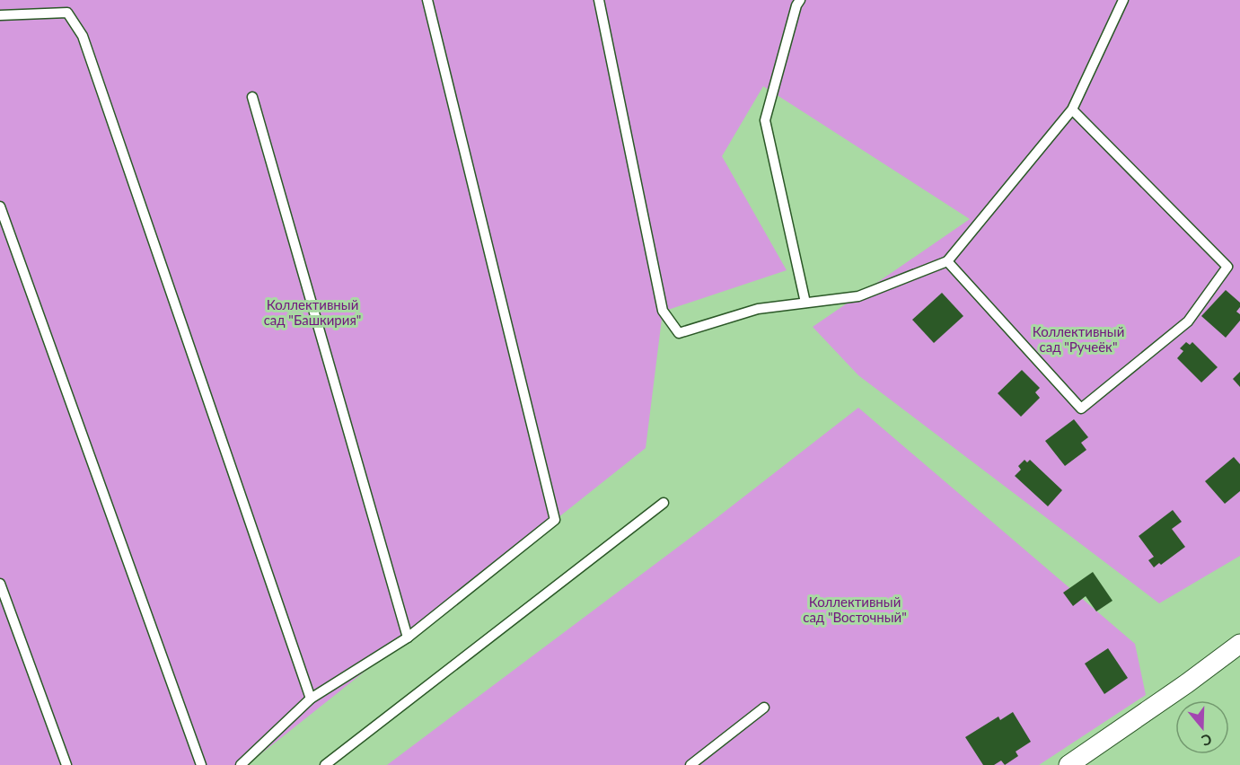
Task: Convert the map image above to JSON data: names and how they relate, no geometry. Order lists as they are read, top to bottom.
{
  "parks": ["Коллективный сад \"Башкирия\"", "Коллективный сад \"Ручеёк\"", "Коллективный сад \"Восточный\""],
  "north": "bottom"
}
